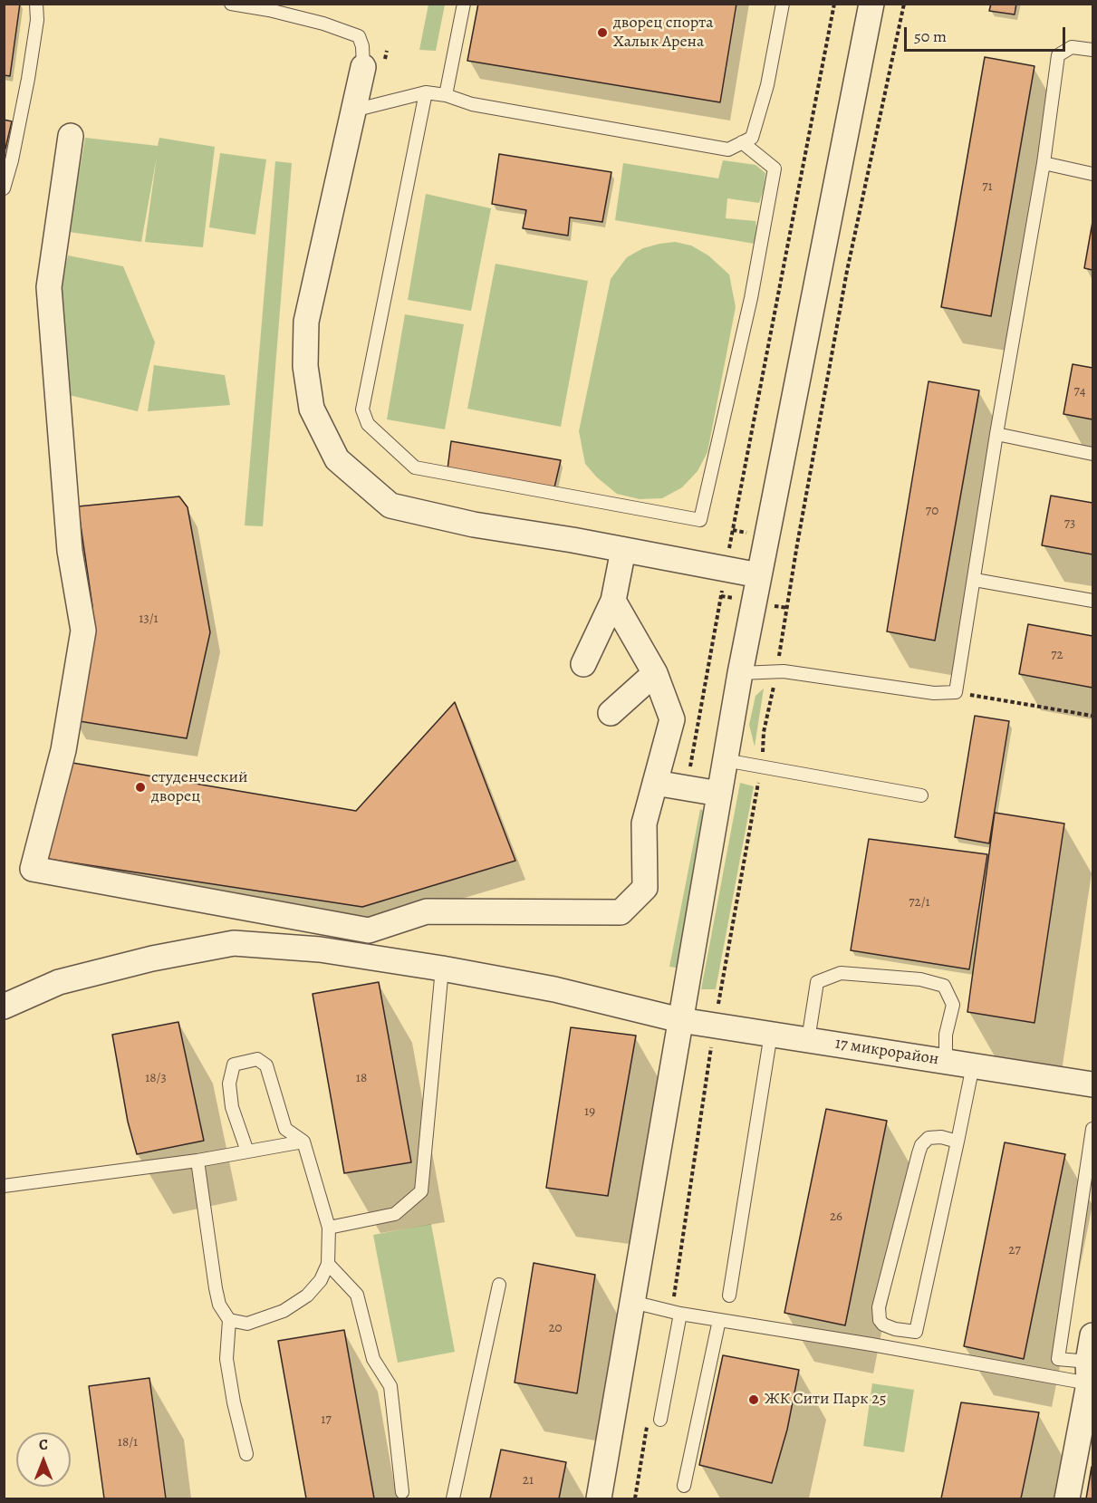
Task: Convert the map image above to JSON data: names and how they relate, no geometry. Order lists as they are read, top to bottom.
{
  "streets": {
    "street": ["17 микрорайон"]
  },
  "places": ["дворец спорта Халык Арена", "студенческий дворец", "ЖК Сити Парк 25"],
  "house_numbers": [
    "71",
    "74",
    "70",
    "73",
    "13/1",
    "72",
    "72/1",
    "18/3",
    "18",
    "19",
    "26",
    "27",
    "20",
    "17",
    "18/1",
    "21"
  ],
  "scale_bar": "50 m",
  "north": "top"
}
